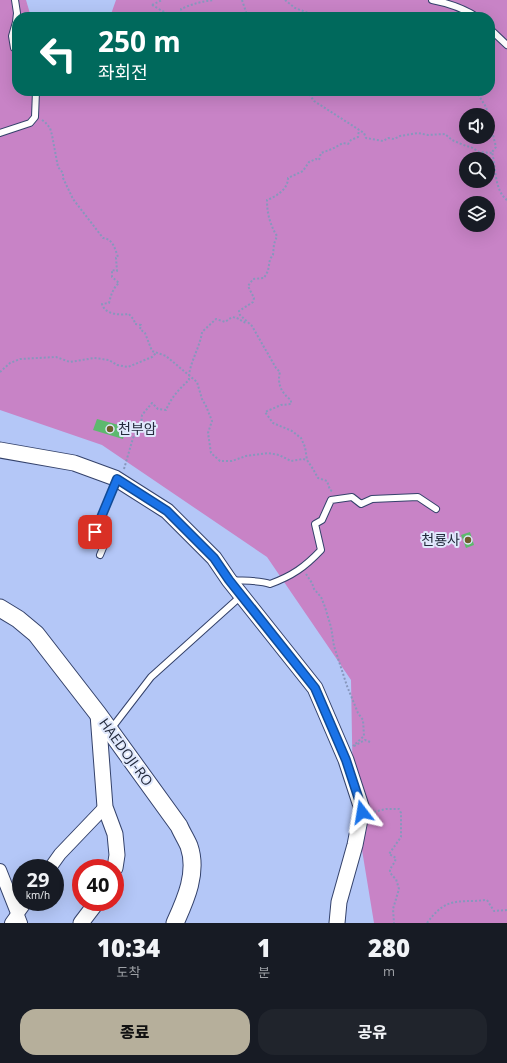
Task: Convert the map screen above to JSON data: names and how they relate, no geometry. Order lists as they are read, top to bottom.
{
  "streets": {
    "main road": ["HAEDOJI-RO"]
  },
  "places": ["천부암", "천룡사"],
  "page": {
    "turn": ["250 m", "좌회전"],
    "speed": "29 km/h",
    "limit": "40",
    "eta": [
      "10:34",
      "도착",
      "1",
      "분",
      "280",
      "m"
    ],
    "buttons": ["종료", "공유"]
  }
}
